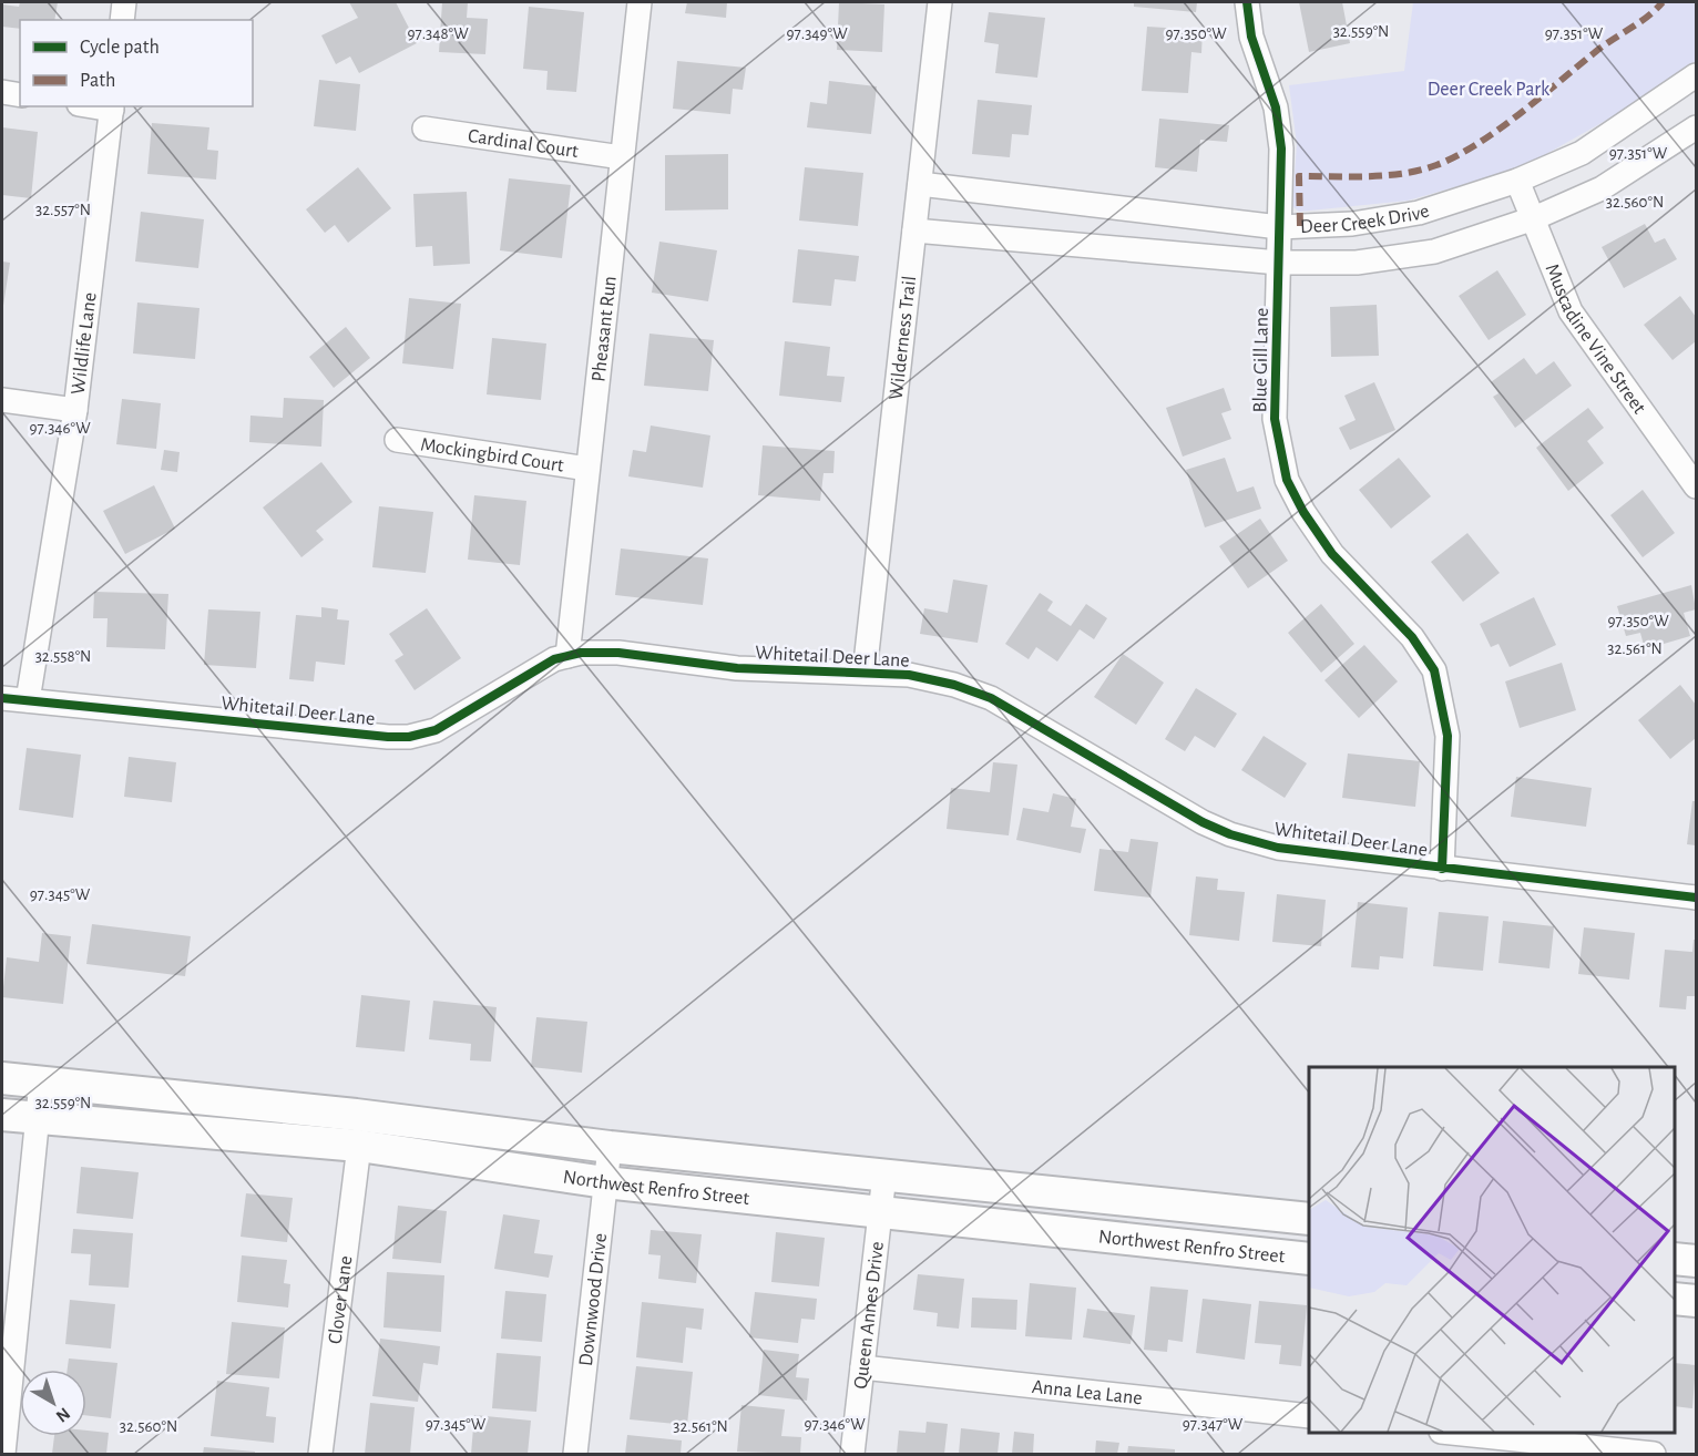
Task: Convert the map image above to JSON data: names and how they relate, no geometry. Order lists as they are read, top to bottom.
{
  "streets": {
    "main road": ["Northwest Renfro Street"],
    "street": [
      "Cardinal Court",
      "Deer Creek Drive",
      "Pheasant Run",
      "Wilderness Trail",
      "Muscadine Vine Street",
      "Wildlife Lane",
      "Blue Gill Lane",
      "Mockingbird Court",
      "Whitetail Deer Lane",
      "Clover Lane",
      "Downwood Drive",
      "Queen Annes Drive",
      "Anna Lea Lane"
    ]
  },
  "crossings": [
    ["Cardinal Court", "Pheasant Run"],
    ["Deer Creek Drive", "Wilderness Trail"],
    ["Deer Creek Drive", "Muscadine Vine Street"],
    ["Deer Creek Drive", "Blue Gill Lane"],
    ["Pheasant Run", "Mockingbird Court"],
    ["Pheasant Run", "Whitetail Deer Lane"],
    ["Wilderness Trail", "Whitetail Deer Lane"],
    ["Wildlife Lane", "Whitetail Deer Lane"],
    ["Blue Gill Lane", "Whitetail Deer Lane"],
    ["Northwest Renfro Street", "Clover Lane"],
    ["Northwest Renfro Street", "Downwood Drive"],
    ["Northwest Renfro Street", "Queen Annes Drive"],
    ["Queen Annes Drive", "Anna Lea Lane"]
  ],
  "parks": ["Deer Creek Park"],
  "legend": ["Cycle path", "Path"],
  "north": "bottom right",
  "coordinates": [
    "32.559°N",
    "97.348°W",
    "97.349°W",
    "97.350°W",
    "97.351°W",
    "32.560°N",
    "32.557°N",
    "97.346°W",
    "32.561°N",
    "32.558°N",
    "97.345°W",
    "97.347°W"
  ]
}
